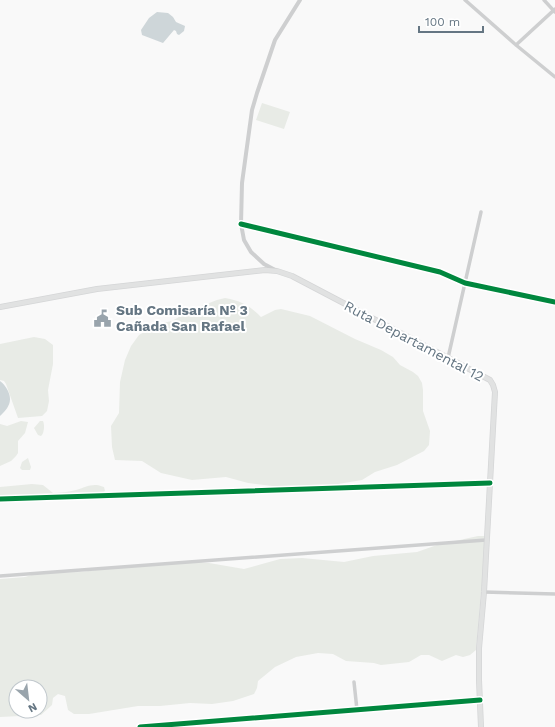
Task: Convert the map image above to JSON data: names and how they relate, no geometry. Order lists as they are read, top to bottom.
{
  "streets": {
    "main road": ["Ruta Departamental 12"]
  },
  "places": {
    "public building": ["Sub Comisaría Nº 3 Cañada San Rafael"]
  },
  "scale_bar": "100 m",
  "north": "bottom right"
}
